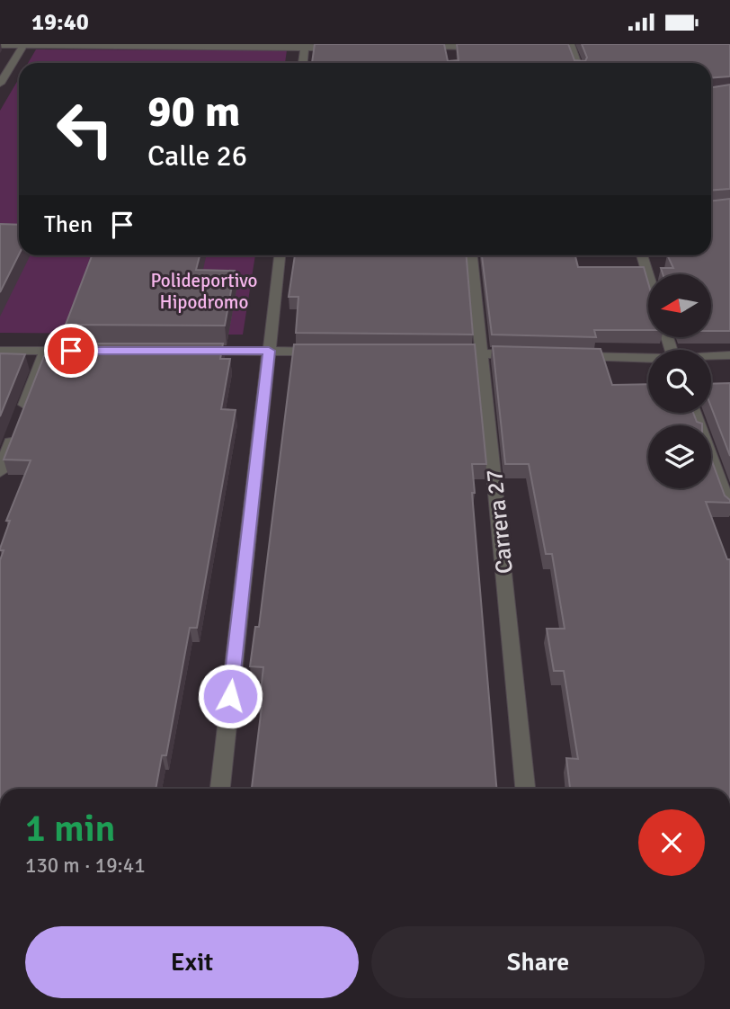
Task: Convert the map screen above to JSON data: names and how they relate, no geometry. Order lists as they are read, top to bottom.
{
  "streets": {
    "street": ["Carrera 27"]
  },
  "parks": ["Polideportivo Hipodromo"],
  "north": "left",
  "page": {
    "status": "19:40",
    "turn": ["90 m", "Calle 26"],
    "then": "Then",
    "heading": ["1 min", "130 m · 19:41"],
    "buttons": ["Exit", "Share"]
  }
}
